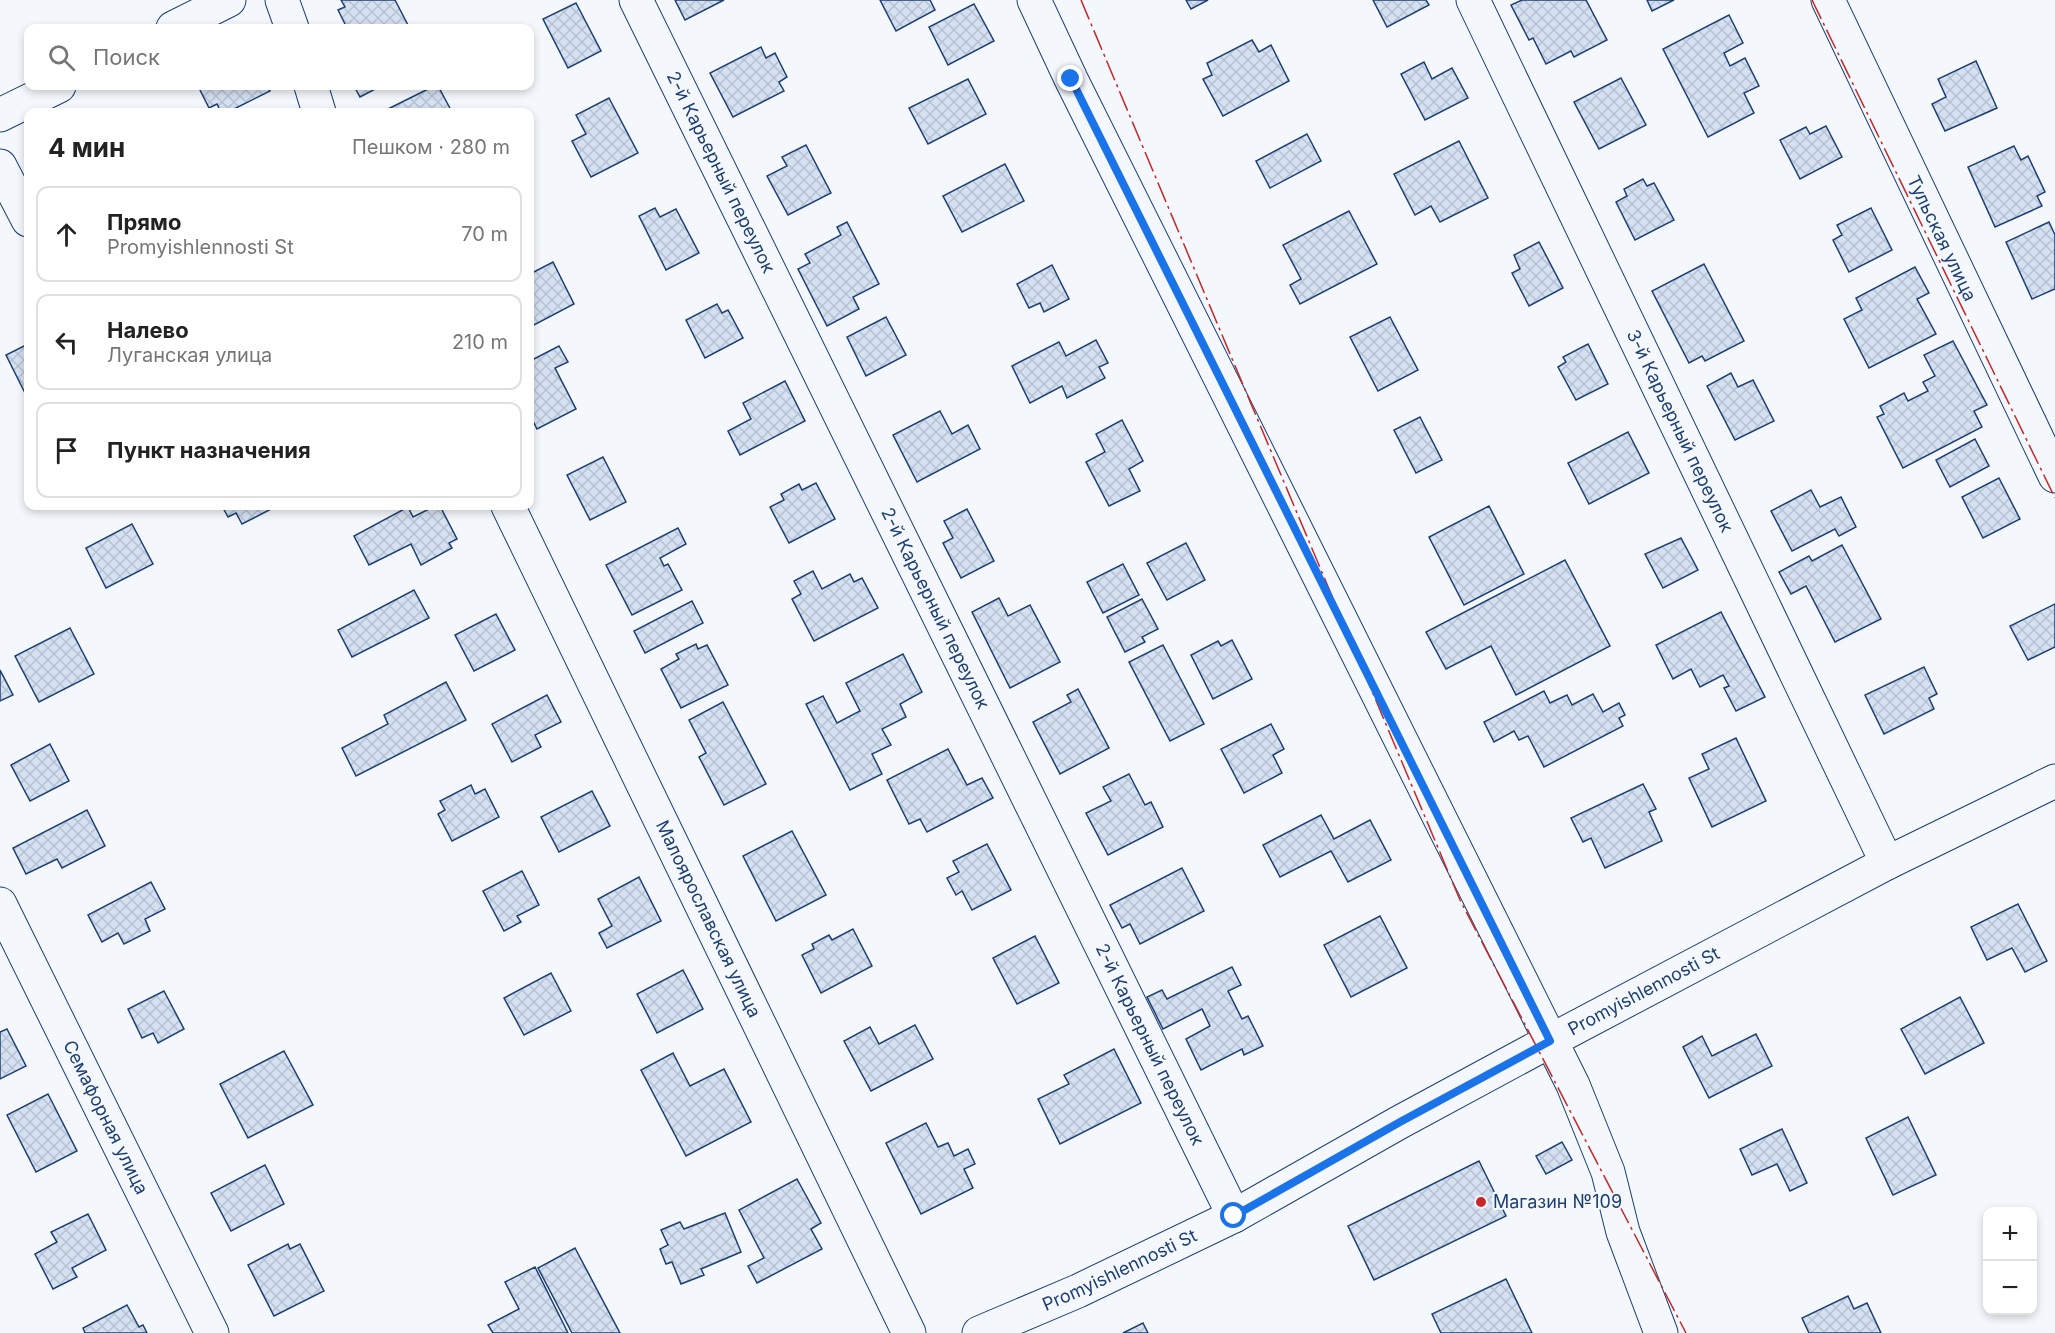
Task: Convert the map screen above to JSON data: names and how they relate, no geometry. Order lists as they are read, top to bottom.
{
  "streets": {
    "street": [
      "2-й Карьерный переулок",
      "Тульская улица",
      "3-й Карьерный переулок",
      "Малоярославская улица",
      "Promyishlennosti St",
      "Семафорная улица"
    ]
  },
  "crossings": [
    ["2-й Карьерный переулок", "Promyishlennosti St"],
    ["3-й Карьерный переулок", "Promyishlennosti St"]
  ],
  "places": ["Магазин №109"],
  "page": {
    "search": "Поиск",
    "heading": ["4 мин", "Пешком · 280 m"],
    "list": [
      ["Прямо", "Promyishlennosti St", "70 m"],
      ["Налево", "Луганская улица", "210 m"],
      "Пункт назначения"
    ],
    "map_buttons": ["+", "−"]
  }
}
